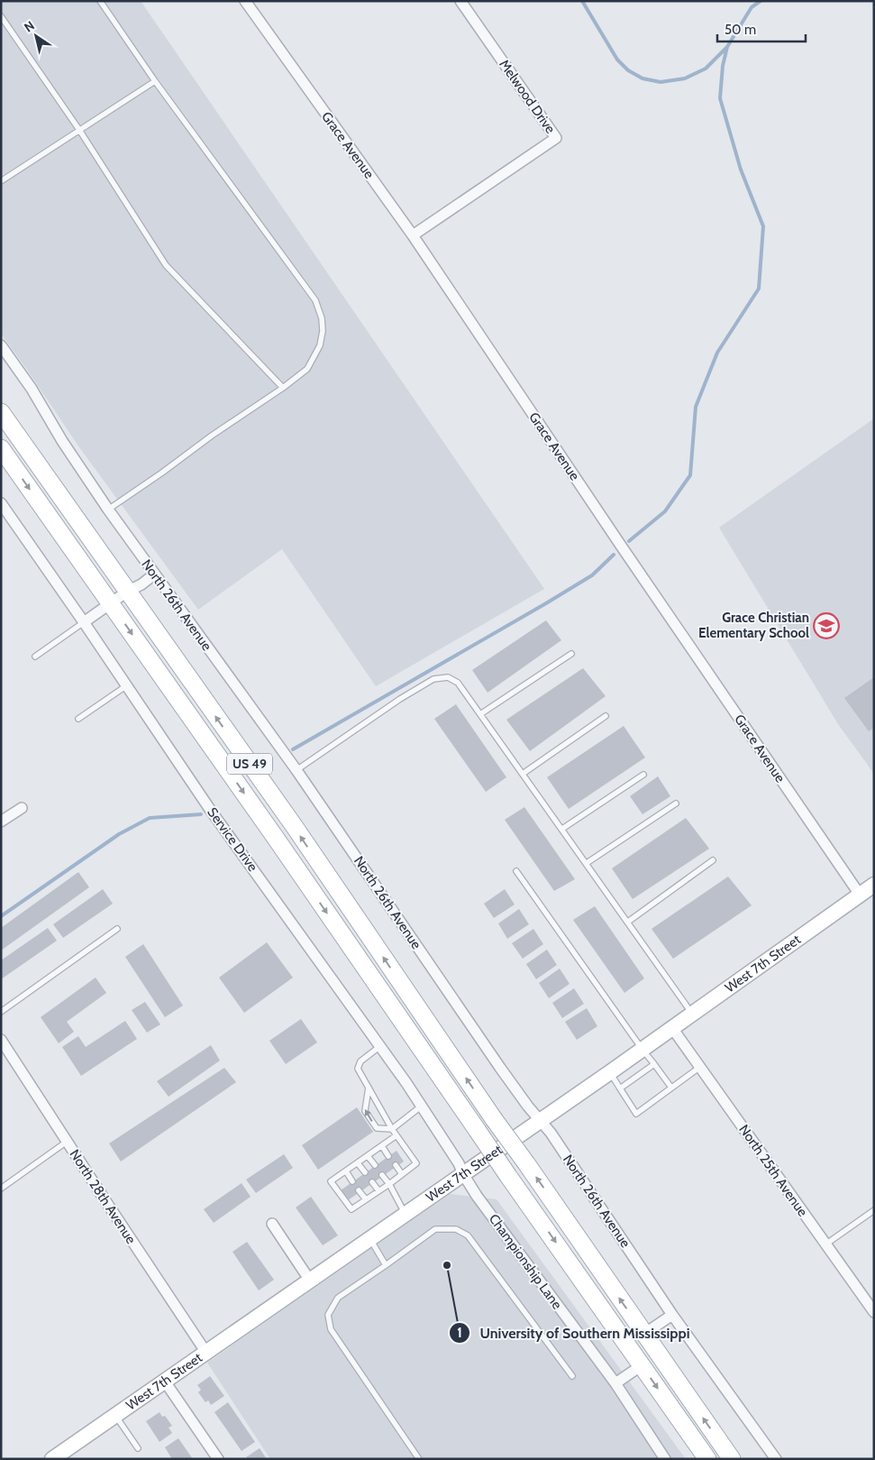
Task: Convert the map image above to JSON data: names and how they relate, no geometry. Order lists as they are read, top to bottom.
{
  "streets": {
    "main road": ["US 49", "West 7th Street"],
    "street": [
      "Melwood Drive",
      "Grace Avenue",
      "North 26th Avenue",
      "Service Drive",
      "North 25th Avenue",
      "North 28th Avenue",
      "Championship Lane"
    ]
  },
  "crossings": [
    ["Melwood Drive", "Grace Avenue"],
    ["Grace Avenue", "West 7th Street"],
    ["North 26th Avenue", "West 7th Street"],
    ["Service Drive", "West 7th Street"],
    ["Service Drive", "Championship Lane"],
    ["West 7th Street", "North 25th Avenue"],
    ["West 7th Street", "North 28th Avenue"],
    ["West 7th Street", "Championship Lane"]
  ],
  "places": {
    "school or university": ["Grace Christian Elementary School"],
    "other": ["University of Southern Mississippi"]
  },
  "scale_bar": "50 m",
  "north": "top left"
}
